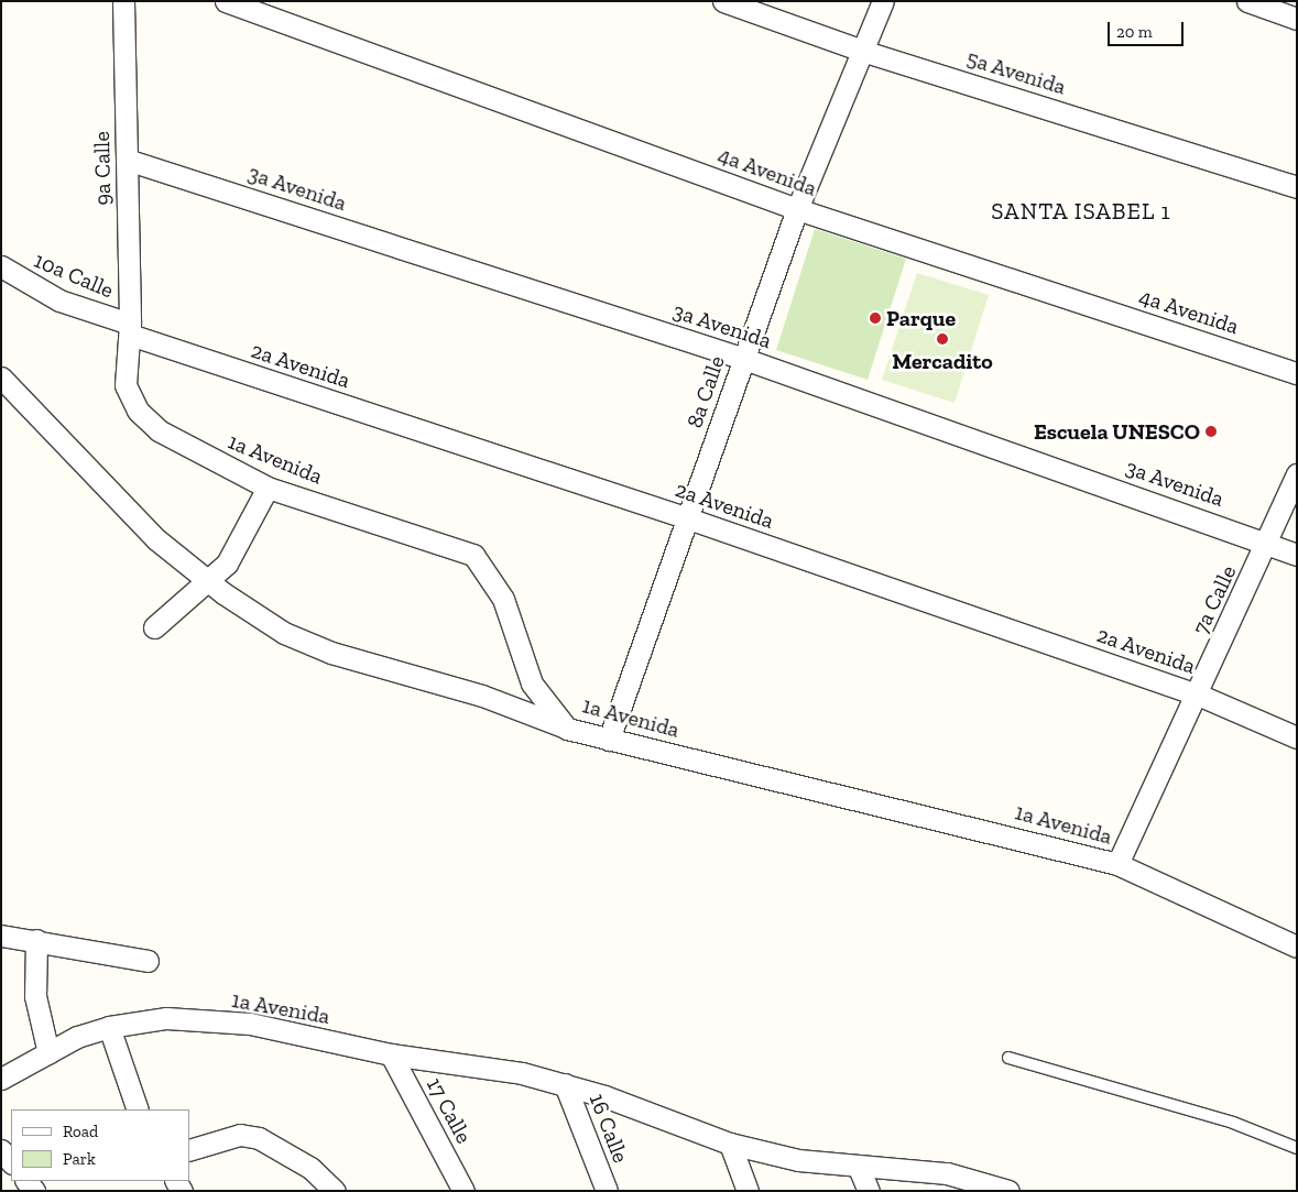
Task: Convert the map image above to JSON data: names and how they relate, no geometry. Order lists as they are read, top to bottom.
{
  "streets": {
    "street": [
      "5a Avenida",
      "9a Calle",
      "4a Avenida",
      "3a Avenida",
      "10a Calle",
      "2a Avenida",
      "8a Calle",
      "1a Avenida",
      "7a Calle",
      "17 Calle",
      "16 Calle"
    ]
  },
  "crossings": [
    ["5a Avenida", "8a Calle"],
    ["9a Calle", "3a Avenida"],
    ["9a Calle", "10a Calle"],
    ["9a Calle", "2a Avenida"],
    ["9a Calle", "1a Avenida"],
    ["4a Avenida", "8a Calle"],
    ["3a Avenida", "8a Calle"],
    ["3a Avenida", "7a Calle"],
    ["10a Calle", "2a Avenida"],
    ["10a Calle", "1a Avenida"],
    ["2a Avenida", "8a Calle"],
    ["2a Avenida", "1a Avenida"],
    ["2a Avenida", "7a Calle"],
    ["8a Calle", "1a Avenida"],
    ["1a Avenida", "7a Calle"],
    ["1a Avenida", "17 Calle"],
    ["1a Avenida", "16 Calle"]
  ],
  "districts": ["SANTA ISABEL 1"],
  "places": ["Parque", "Mercadito", "Escuela UNESCO"],
  "legend": ["Road", "Park"],
  "scale_bar": "20 m"
}
